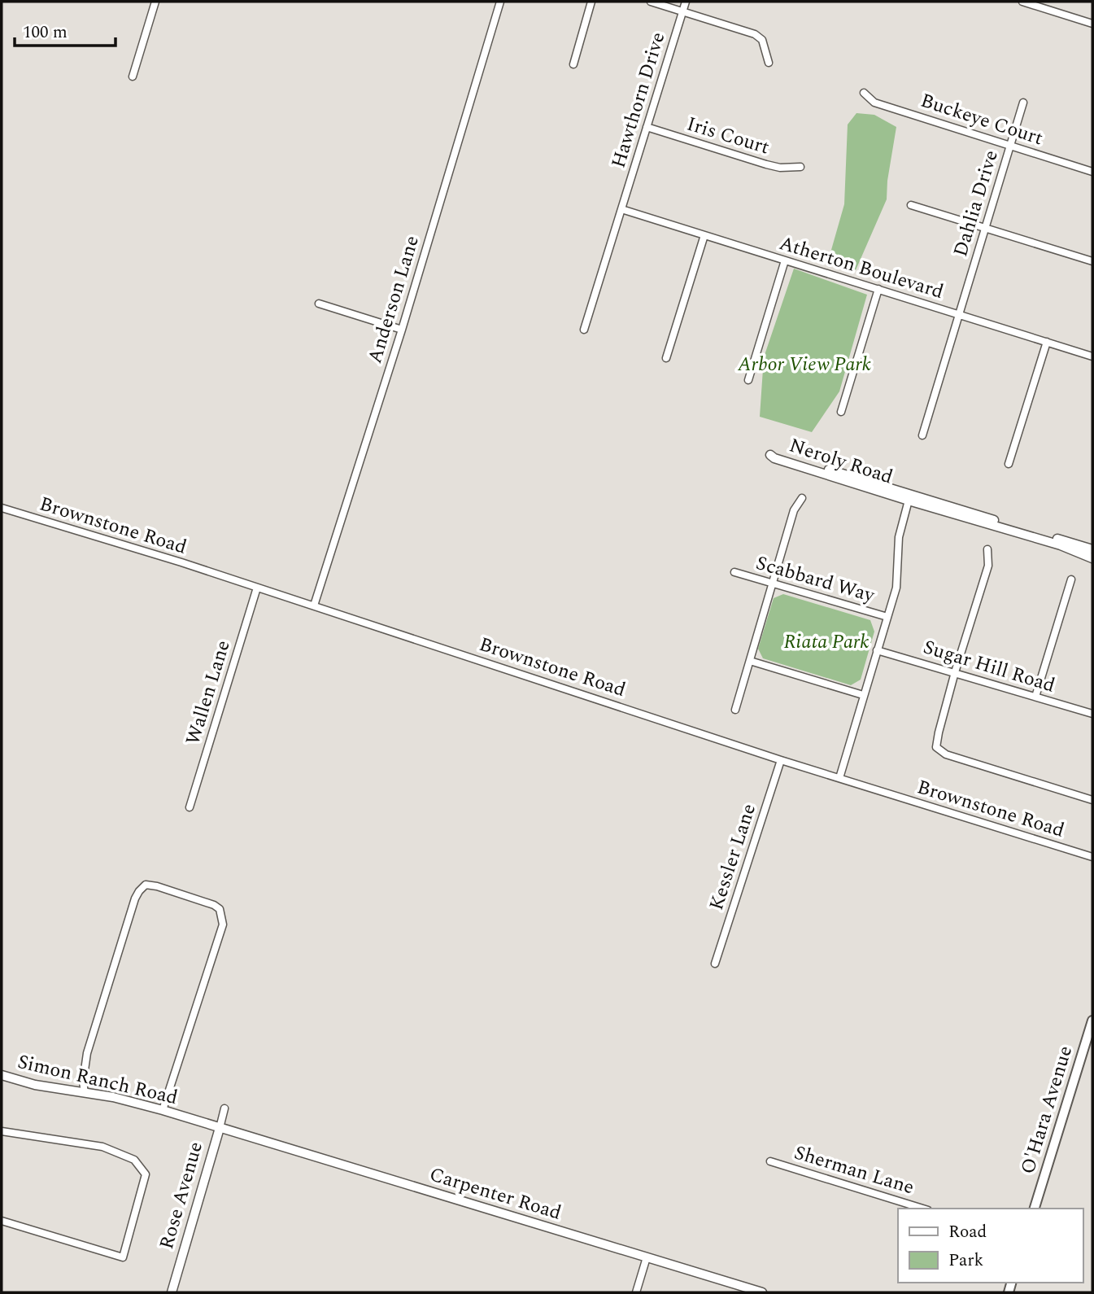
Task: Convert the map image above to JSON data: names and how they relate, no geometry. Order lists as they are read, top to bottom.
{
  "streets": {
    "main road": ["O'Hara Avenue"],
    "street": [
      "Hawthorn Drive",
      "Buckeye Court",
      "Iris Court",
      "Dahlia Drive",
      "Atherton Boulevard",
      "Anderson Lane",
      "Neroly Road",
      "Brownstone Road",
      "Scabbard Way",
      "Sugar Hill Road",
      "Wallen Lane",
      "Kessler Lane",
      "Simon Ranch Road",
      "Sherman Lane",
      "Carpenter Road",
      "Rose Avenue"
    ]
  },
  "crossings": [
    ["Hawthorn Drive", "Iris Court"],
    ["Hawthorn Drive", "Atherton Boulevard"],
    ["Buckeye Court", "Dahlia Drive"],
    ["Dahlia Drive", "Atherton Boulevard"],
    ["Anderson Lane", "Brownstone Road"],
    ["Brownstone Road", "Wallen Lane"],
    ["Brownstone Road", "Kessler Lane"],
    ["Simon Ranch Road", "Carpenter Road"],
    ["Simon Ranch Road", "Rose Avenue"],
    ["Carpenter Road", "Rose Avenue"]
  ],
  "parks": ["Arbor View Park", "Riata Park"],
  "legend": ["Road", "Park"],
  "scale_bar": "100 m"
}
